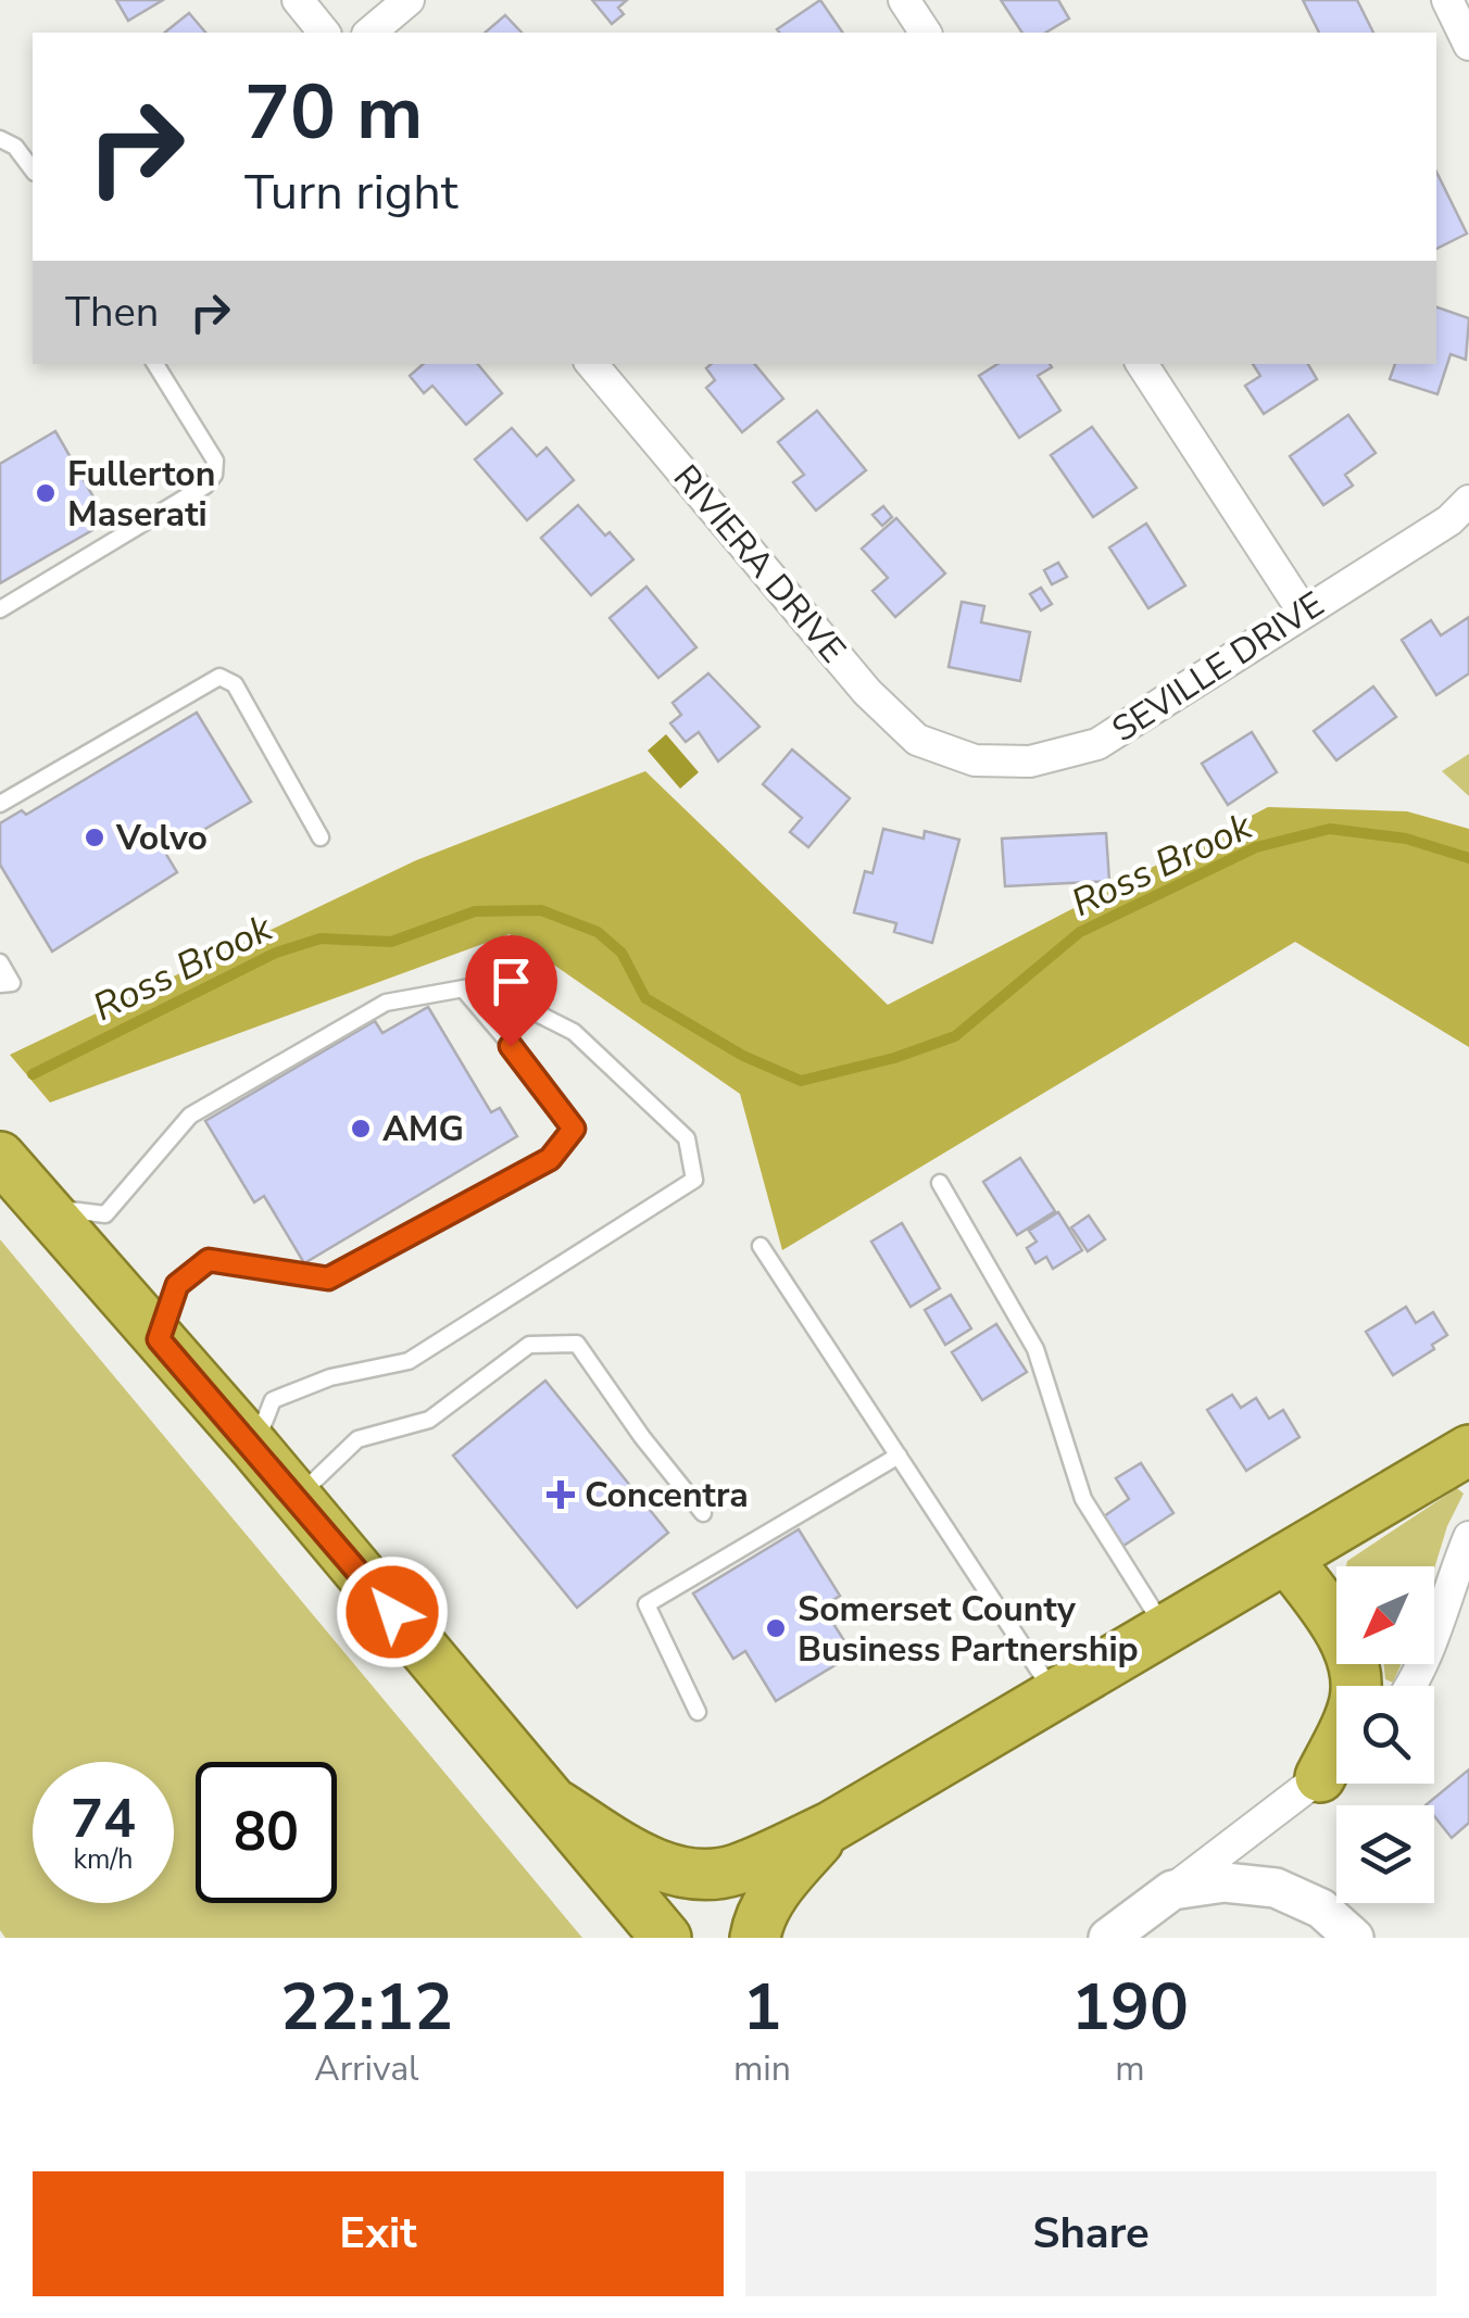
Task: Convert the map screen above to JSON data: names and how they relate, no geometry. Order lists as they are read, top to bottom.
{
  "streets": {
    "street": ["RIVIERA DRIVE", "SEVILLE DRIVE"]
  },
  "crossings": [
    ["RIVIERA DRIVE", "SEVILLE DRIVE"]
  ],
  "water": ["Ross Brook"],
  "places": {
    "other": [
      "Fullerton Maserati",
      "Volvo",
      "AMG",
      "Somerset County Business Partnership"
    ],
    "health": ["Concentra"]
  },
  "north": "bottom left",
  "page": {
    "turn": ["70 m", "Turn right"],
    "then": "Then",
    "speed": "74 km/h",
    "limit": "80",
    "eta": [
      "22:12",
      "Arrival",
      "1",
      "min",
      "190",
      "m"
    ],
    "buttons": ["Exit", "Share"]
  }
}
